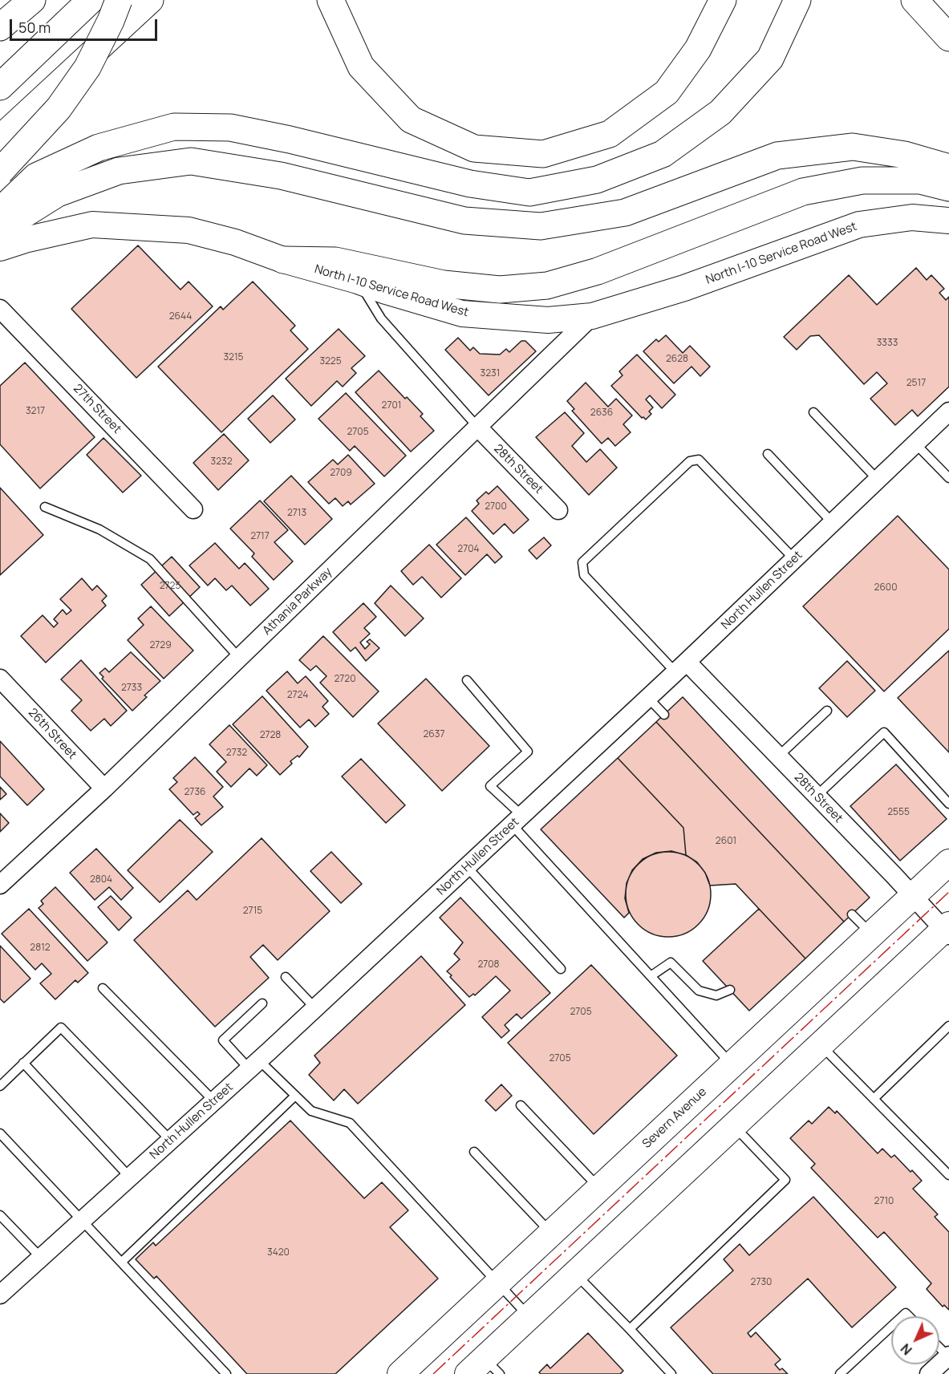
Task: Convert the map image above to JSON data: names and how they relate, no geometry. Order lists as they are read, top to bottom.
{
  "streets": {
    "street": [
      "North I-10 Service Road West",
      "27th Street",
      "28th Street",
      "North Hullen Street",
      "Athania Parkway",
      "26th Street",
      "Severn Avenue"
    ]
  },
  "crossings": [
    ["North I-10 Service Road West", "Athania Parkway"],
    ["28th Street", "North Hullen Street"],
    ["28th Street", "Athania Parkway"],
    ["28th Street", "Severn Avenue"],
    ["Athania Parkway", "26th Street"]
  ],
  "house_numbers": [
    "2644",
    "3333",
    "3215",
    "2628",
    "3225",
    "3231",
    "2517",
    "2701",
    "3217",
    "2636",
    "2705",
    "3232",
    "2709",
    "2700",
    "2713",
    "2717",
    "2704",
    "2725",
    "2600",
    "2729",
    "2720",
    "2733",
    "2724",
    "2637",
    "2728",
    "2732",
    "2736",
    "2555",
    "2601",
    "2804",
    "2715",
    "2812",
    "2708",
    "2705",
    "2705",
    "2710",
    "3420",
    "2730"
  ],
  "scale_bar": "50 m",
  "north": "bottom left"
}
